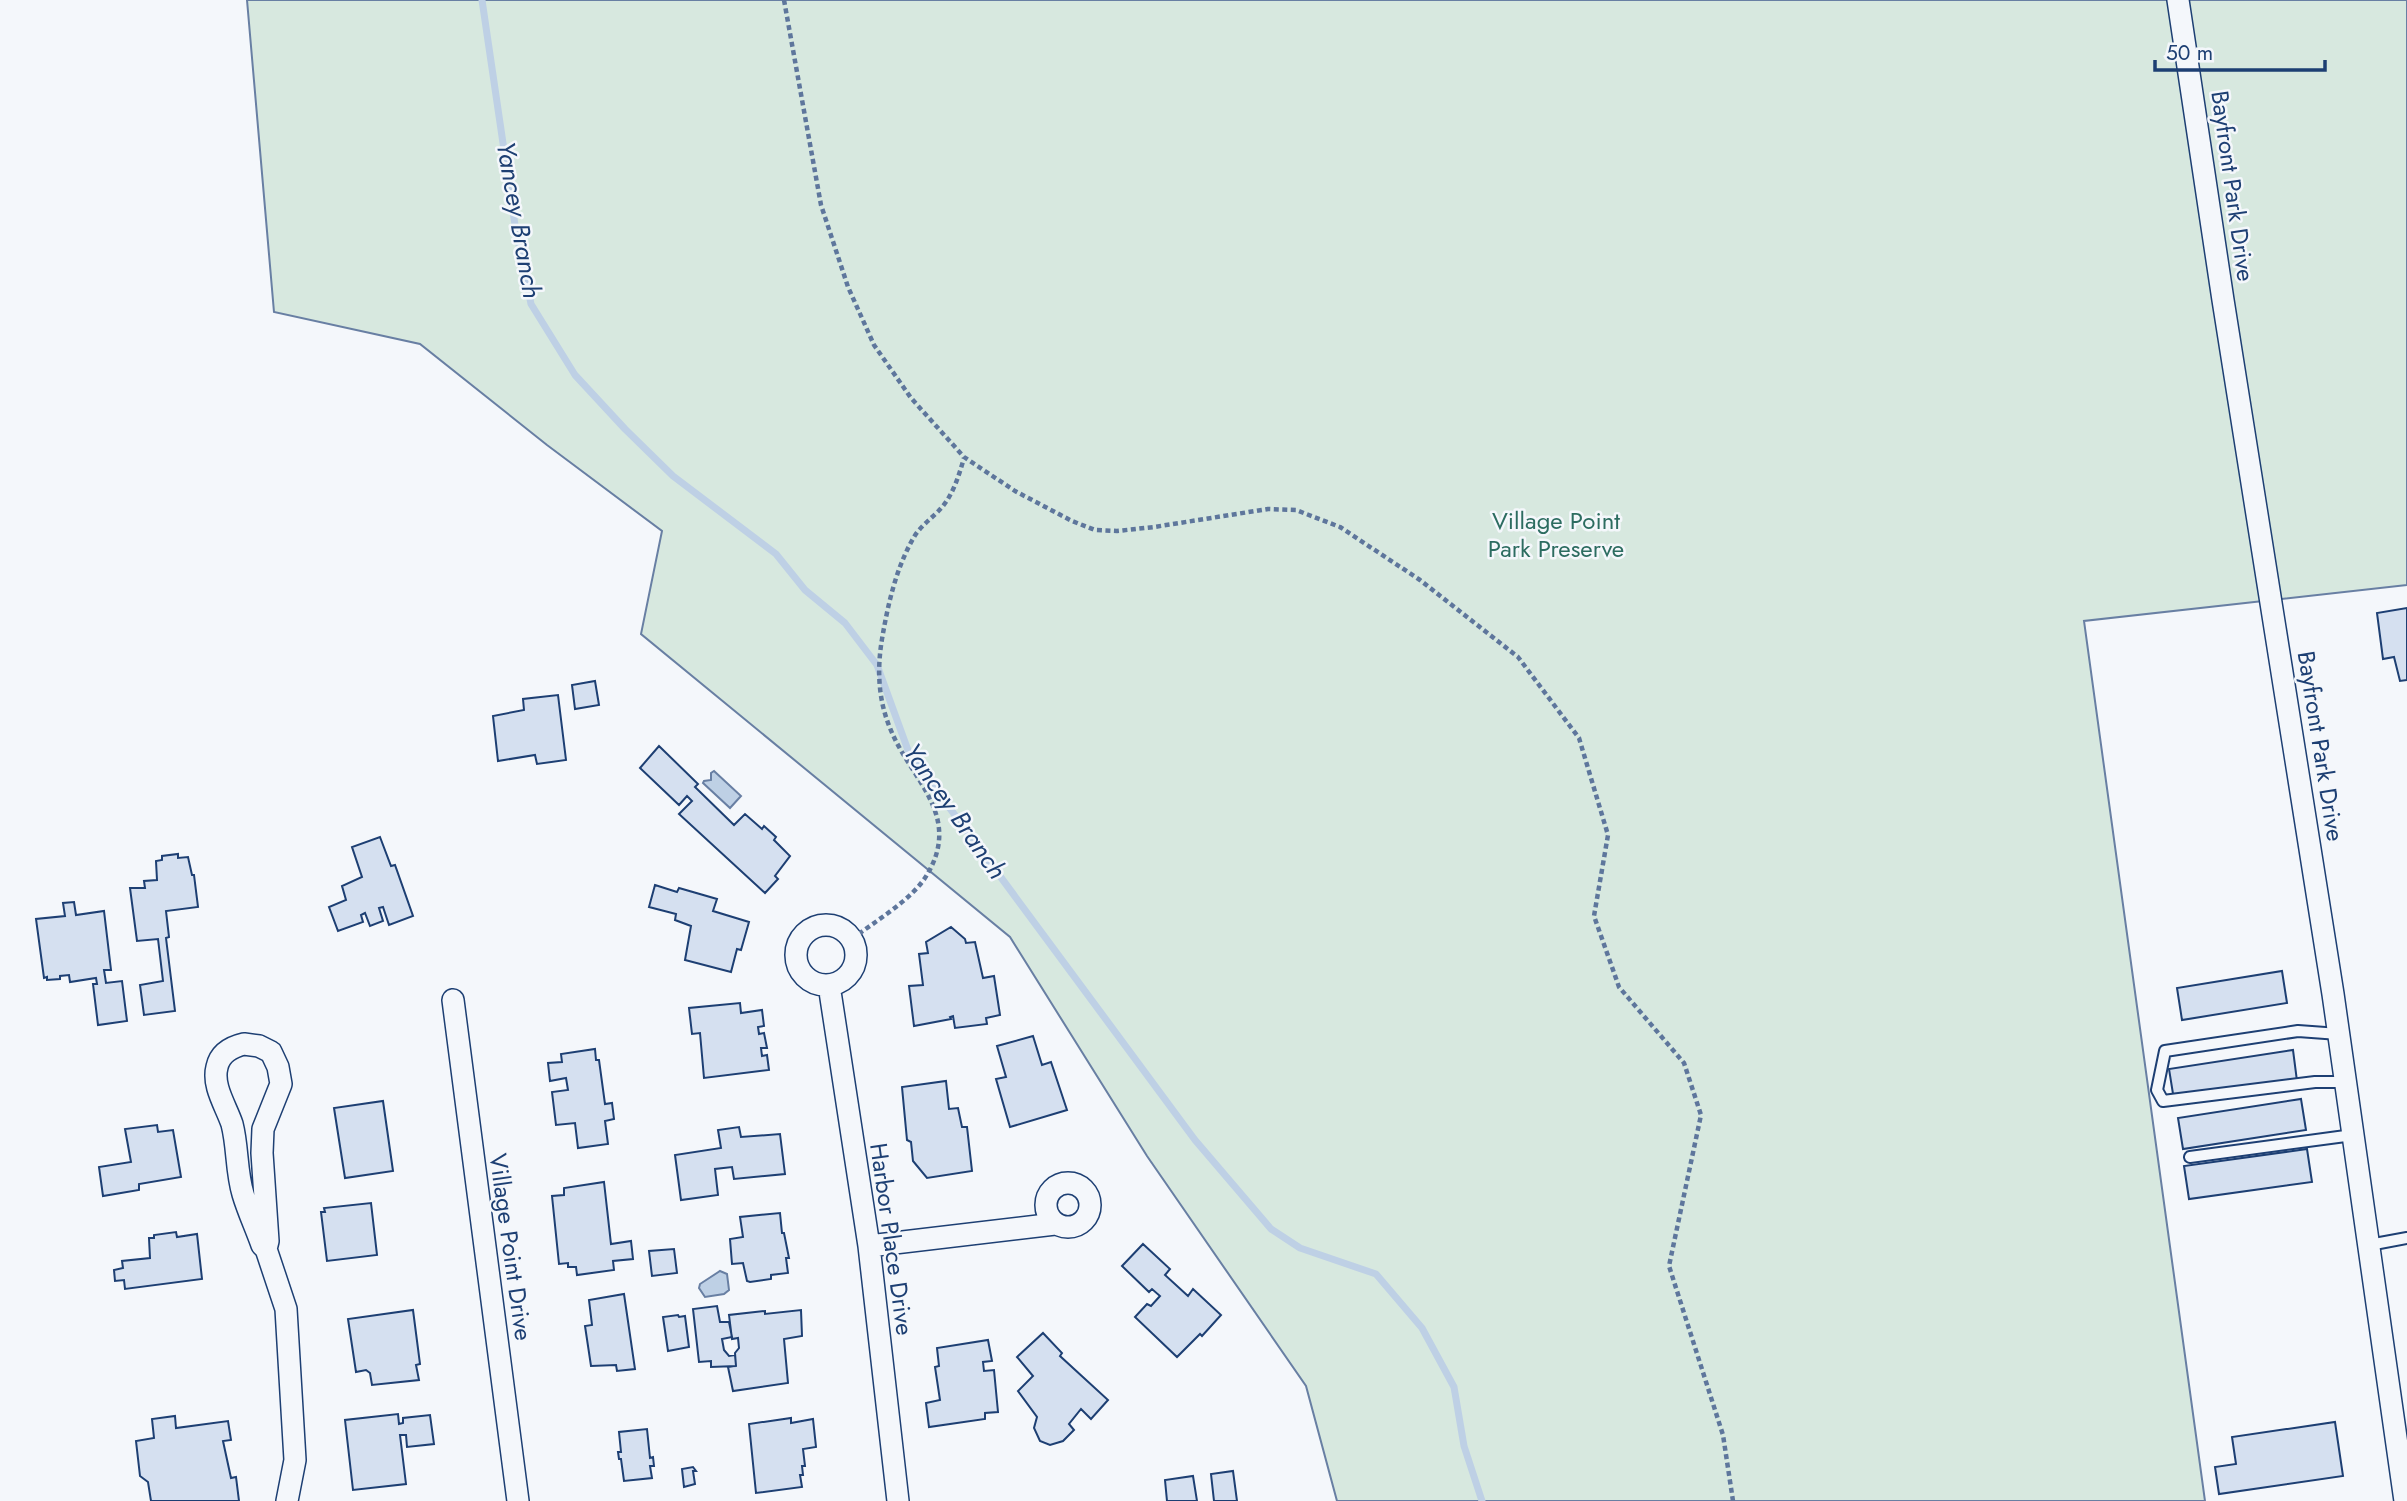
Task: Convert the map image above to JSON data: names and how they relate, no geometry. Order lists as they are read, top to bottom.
{
  "streets": {
    "street": ["Bayfront Park Drive", "Harbor Place Drive", "Village Point Drive"]
  },
  "water": ["Yancey Branch"],
  "parks": ["Village Point Park Preserve"],
  "scale_bar": "50 m"
}
